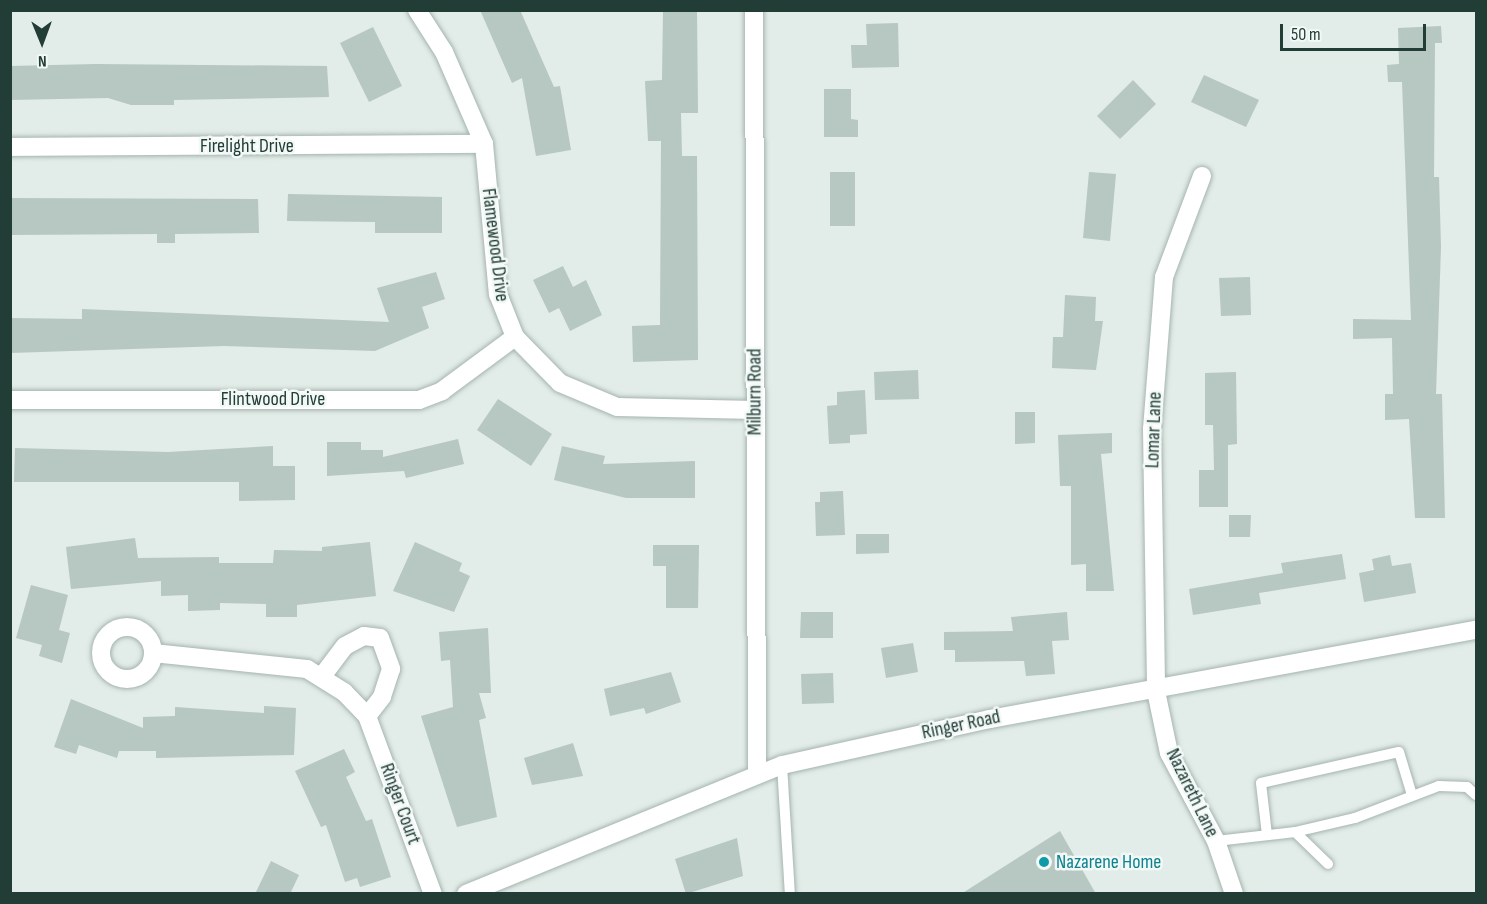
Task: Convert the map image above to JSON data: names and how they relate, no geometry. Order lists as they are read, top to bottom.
{
  "streets": {
    "street": [
      "Firelight Drive",
      "Flamewood Drive",
      "Milburn Road",
      "Flintwood Drive",
      "Lomar Lane",
      "Ringer Road",
      "Nazareth Lane",
      "Ringer Court"
    ]
  },
  "crossings": [
    ["Firelight Drive", "Flamewood Drive"],
    ["Flamewood Drive", "Milburn Road"],
    ["Flamewood Drive", "Flintwood Drive"],
    ["Milburn Road", "Ringer Road"],
    ["Lomar Lane", "Ringer Road"],
    ["Lomar Lane", "Nazareth Lane"],
    ["Ringer Road", "Nazareth Lane"]
  ],
  "places": ["Nazarene Home"],
  "scale_bar": "50 m",
  "north": "bottom"
}
